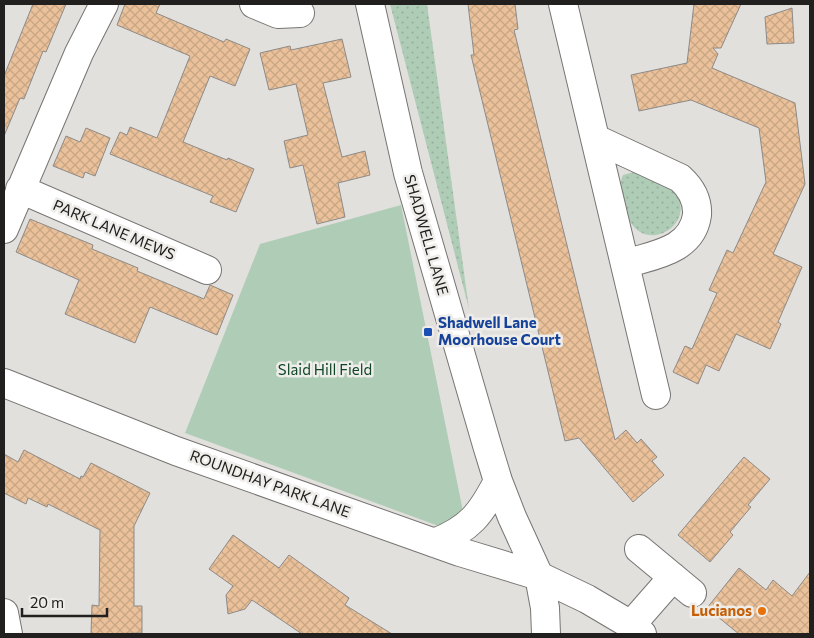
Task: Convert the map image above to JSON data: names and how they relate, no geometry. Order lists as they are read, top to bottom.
{
  "streets": {
    "street": ["PARK LANE MEWS", "SHADWELL LANE", "ROUNDHAY PARK LANE"]
  },
  "crossings": [
    ["SHADWELL LANE", "ROUNDHAY PARK LANE"]
  ],
  "parks": ["Slaid Hill Field"],
  "places": {
    "transit": ["Shadwell Lane Moorhouse Court"],
    "other": ["Lucianos"]
  },
  "scale_bar": "20 m"
}
